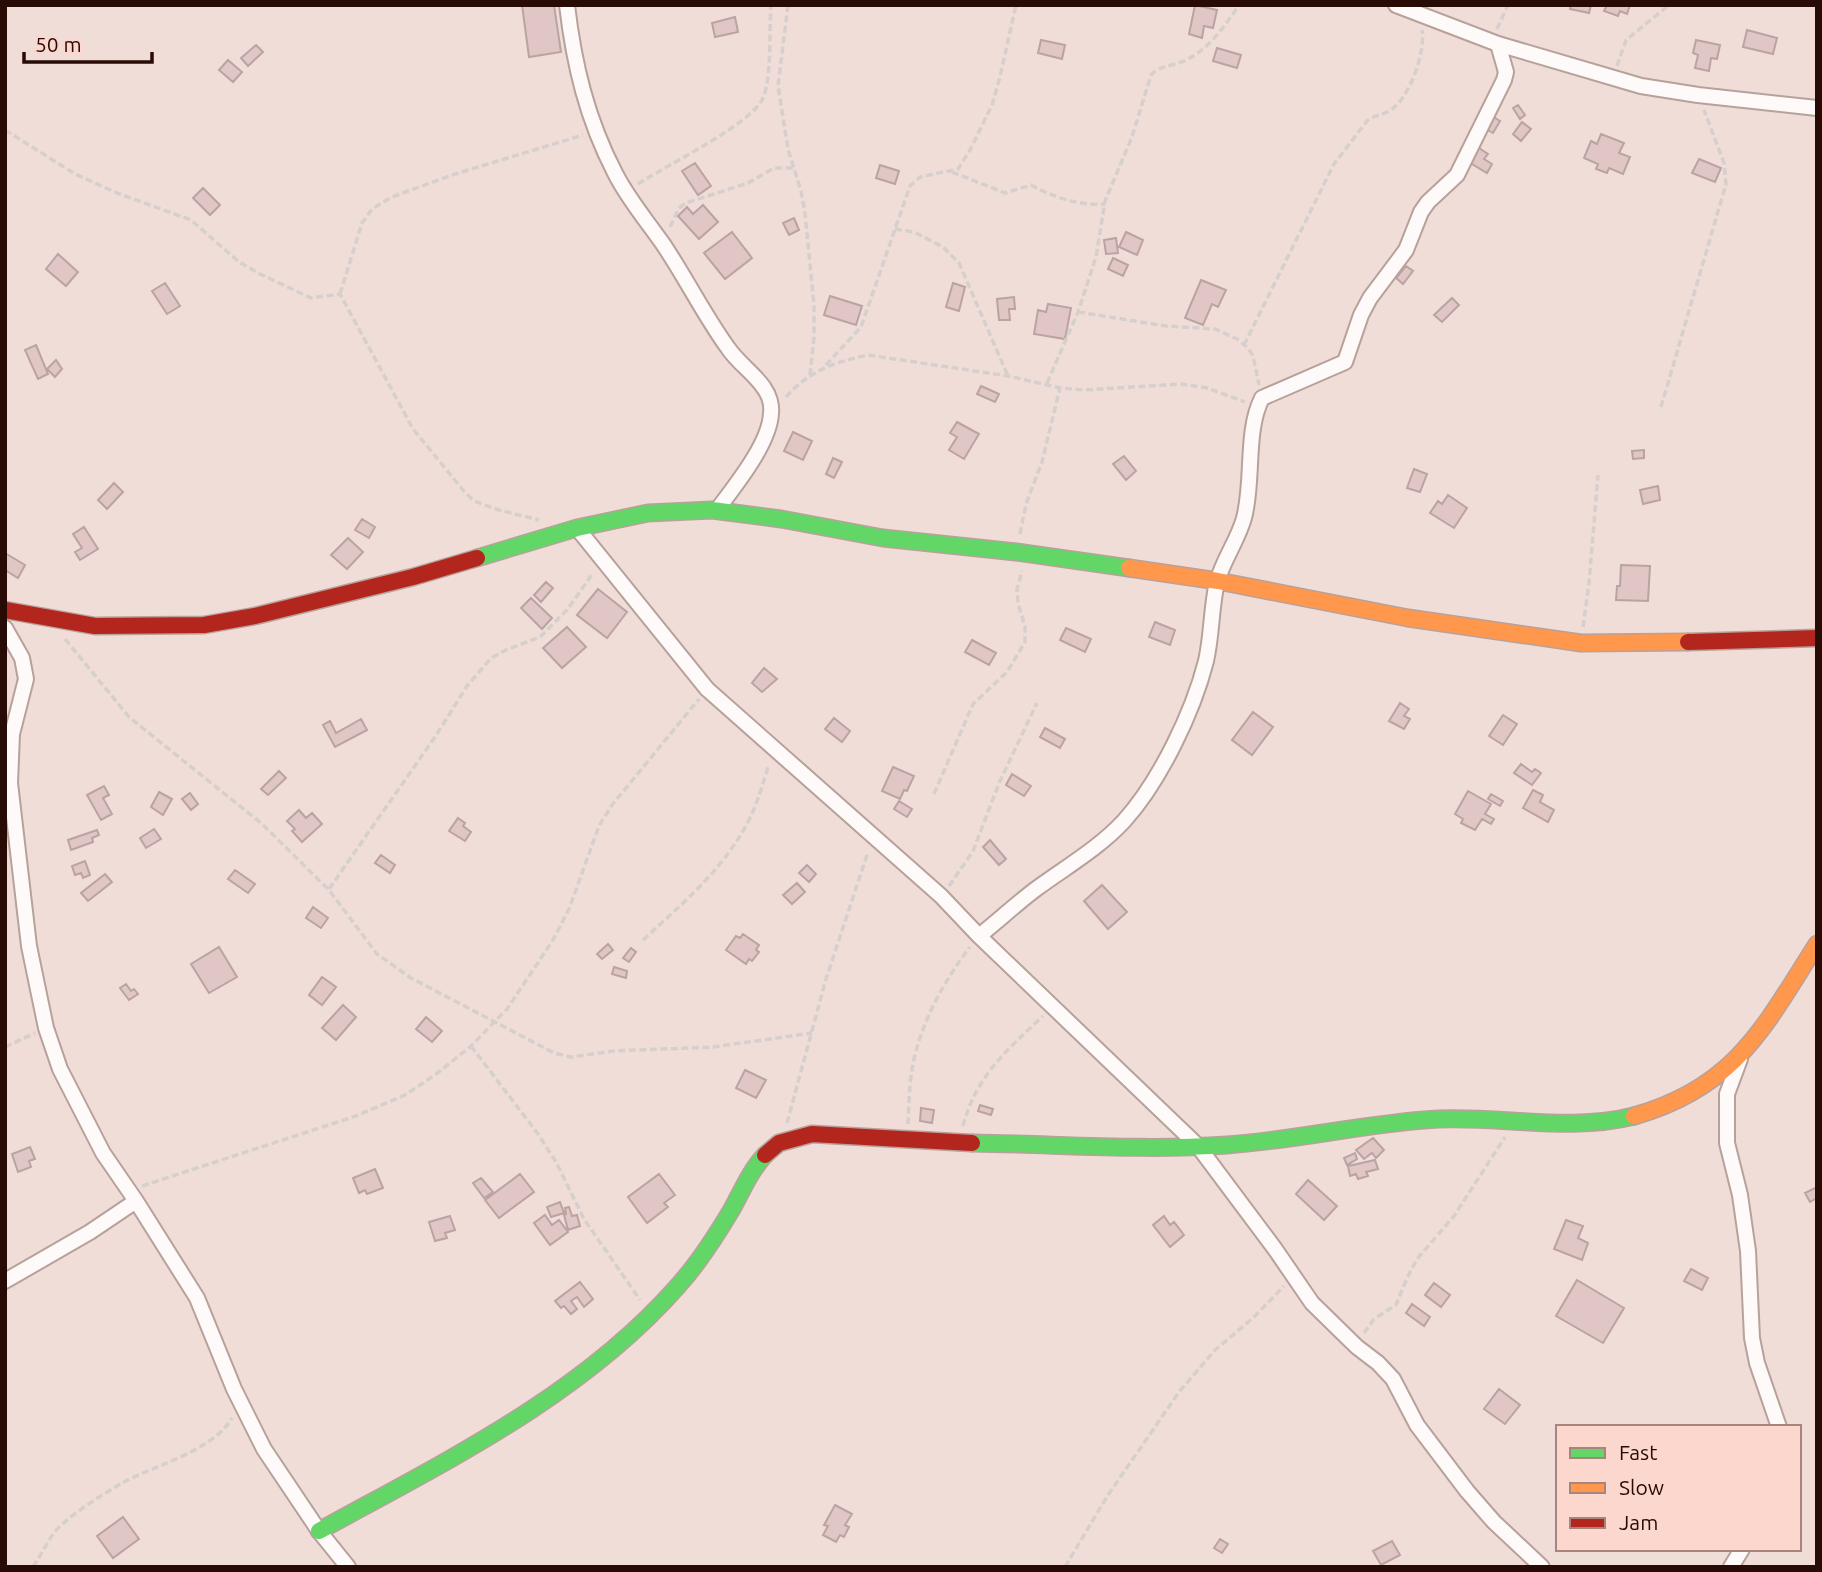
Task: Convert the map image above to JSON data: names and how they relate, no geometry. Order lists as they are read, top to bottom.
{
  "legend": ["Fast", "Slow", "Jam"],
  "scale_bar": "50 m"
}
